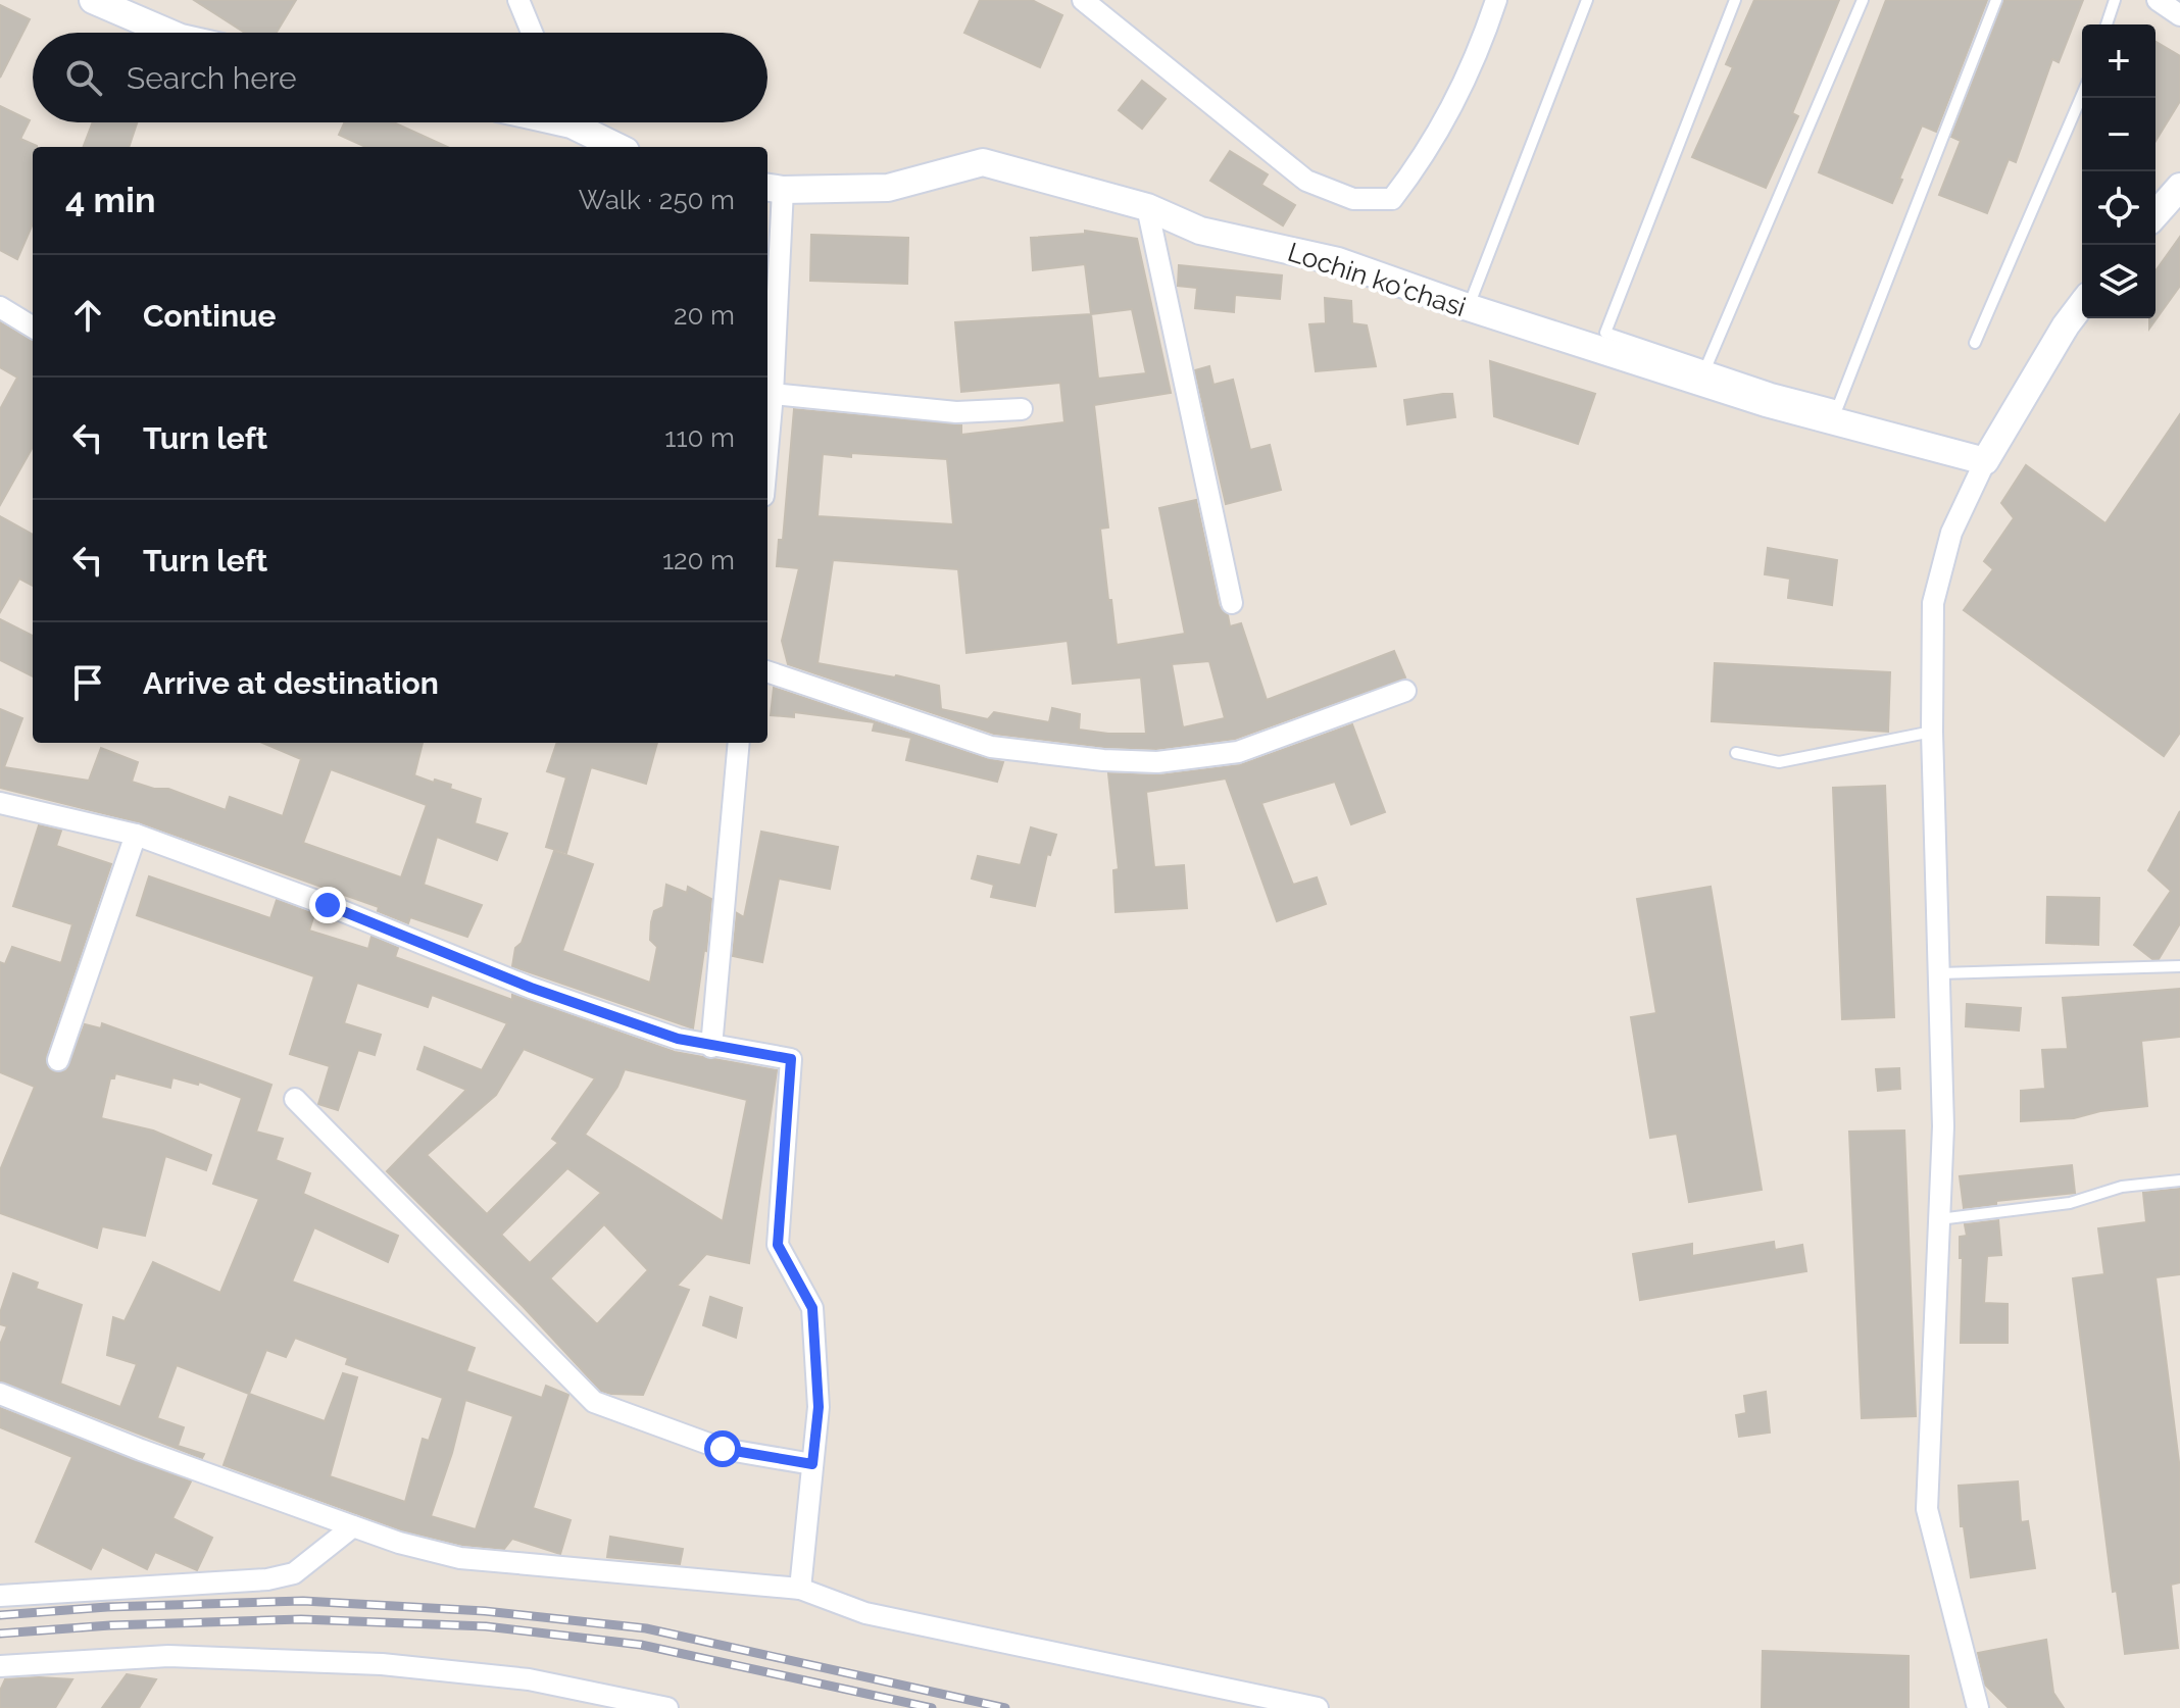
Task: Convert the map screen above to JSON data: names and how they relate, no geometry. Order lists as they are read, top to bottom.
{
  "streets": {
    "street": ["Lochin ko'chasi"]
  },
  "page": {
    "map_buttons": ["+", "−"],
    "search": "Search here",
    "heading": ["4 min", "Walk · 250 m"],
    "list": [
      ["Continue", "20 m"],
      ["Turn left", "110 m"],
      ["Turn left", "120 m"],
      "Arrive at destination"
    ]
  }
}
